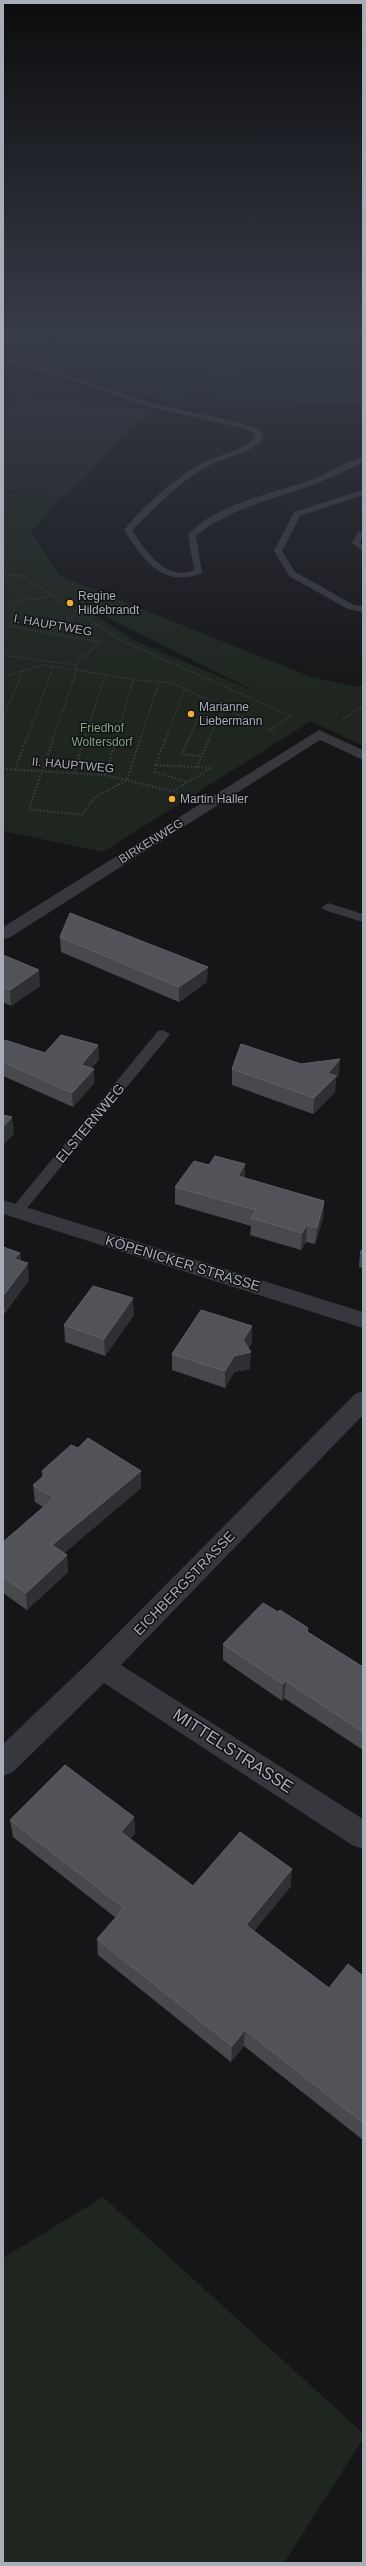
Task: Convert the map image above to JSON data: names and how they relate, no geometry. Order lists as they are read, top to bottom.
{
  "streets": {
    "street": [
      "BIRKENWEG",
      "KÖPENICKER STRASSE",
      "EICHBERGSTRASSE",
      "MITTELSTRASSE"
    ],
    "lane": ["ELSTERNWEG"],
    "path": ["I. HAUPTWEG", "II. HAUPTWEG"]
  },
  "crossings": [
    ["II. HAUPTWEG", "BIRKENWEG"],
    ["ELSTERNWEG", "KÖPENICKER STRASSE"],
    ["EICHBERGSTRASSE", "MITTELSTRASSE"]
  ],
  "parks": ["Friedhof Woltersdorf"],
  "places": ["Regine Hildebrandt", "Marianne Liebermann", "Martin Haller"]
}
